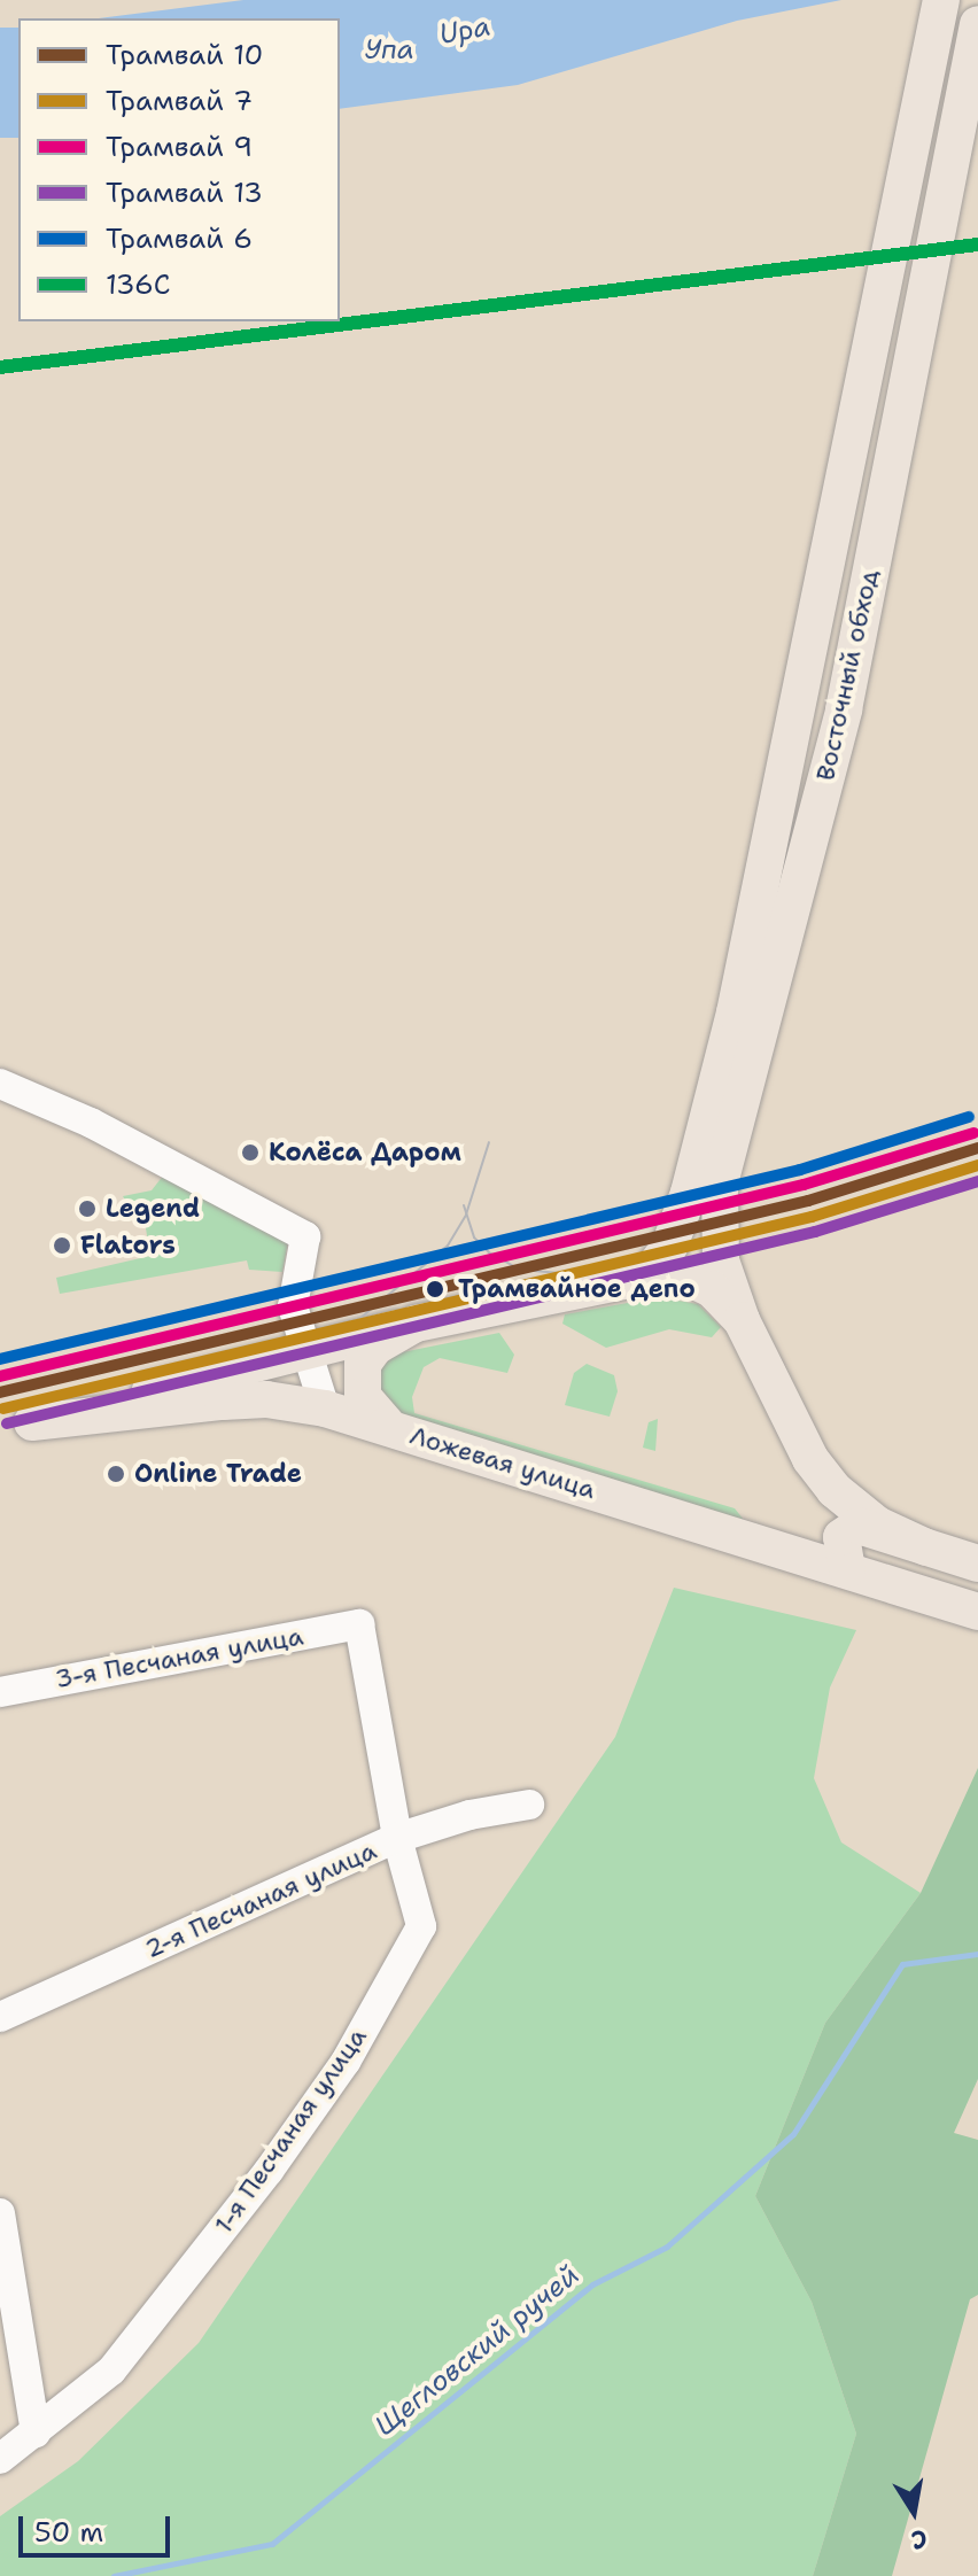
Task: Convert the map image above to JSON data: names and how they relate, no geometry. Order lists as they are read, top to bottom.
{
  "streets": {
    "main road": ["Восточный обход", "Ложевая улица"],
    "street": ["3-я Песчаная улица", "2-я Песчаная улица", "1-я Песчаная улица"]
  },
  "crossings": [
    ["Восточный обход", "Ложевая улица"],
    ["3-я Песчаная улица", "1-я Песчаная улица"],
    ["2-я Песчаная улица", "1-я Песчаная улица"]
  ],
  "water": ["Upa", "Упа", "Щегловский ручей"],
  "places": [
    "Колёса Даром",
    "Legend",
    "Flators",
    "Трамвайное депо",
    "Online Trade"
  ],
  "lines": [
    "transit line 136С",
    "tram line 6",
    "tram line 9",
    "tram line 10",
    "tram line 7",
    "tram line 13"
  ],
  "legend": [
    "Трамвай 10",
    "Трамвай 7",
    "Трамвай 9",
    "Трамвай 13",
    "Трамвай 6",
    "136С"
  ],
  "scale_bar": "50 m",
  "north": "bottom"
}
